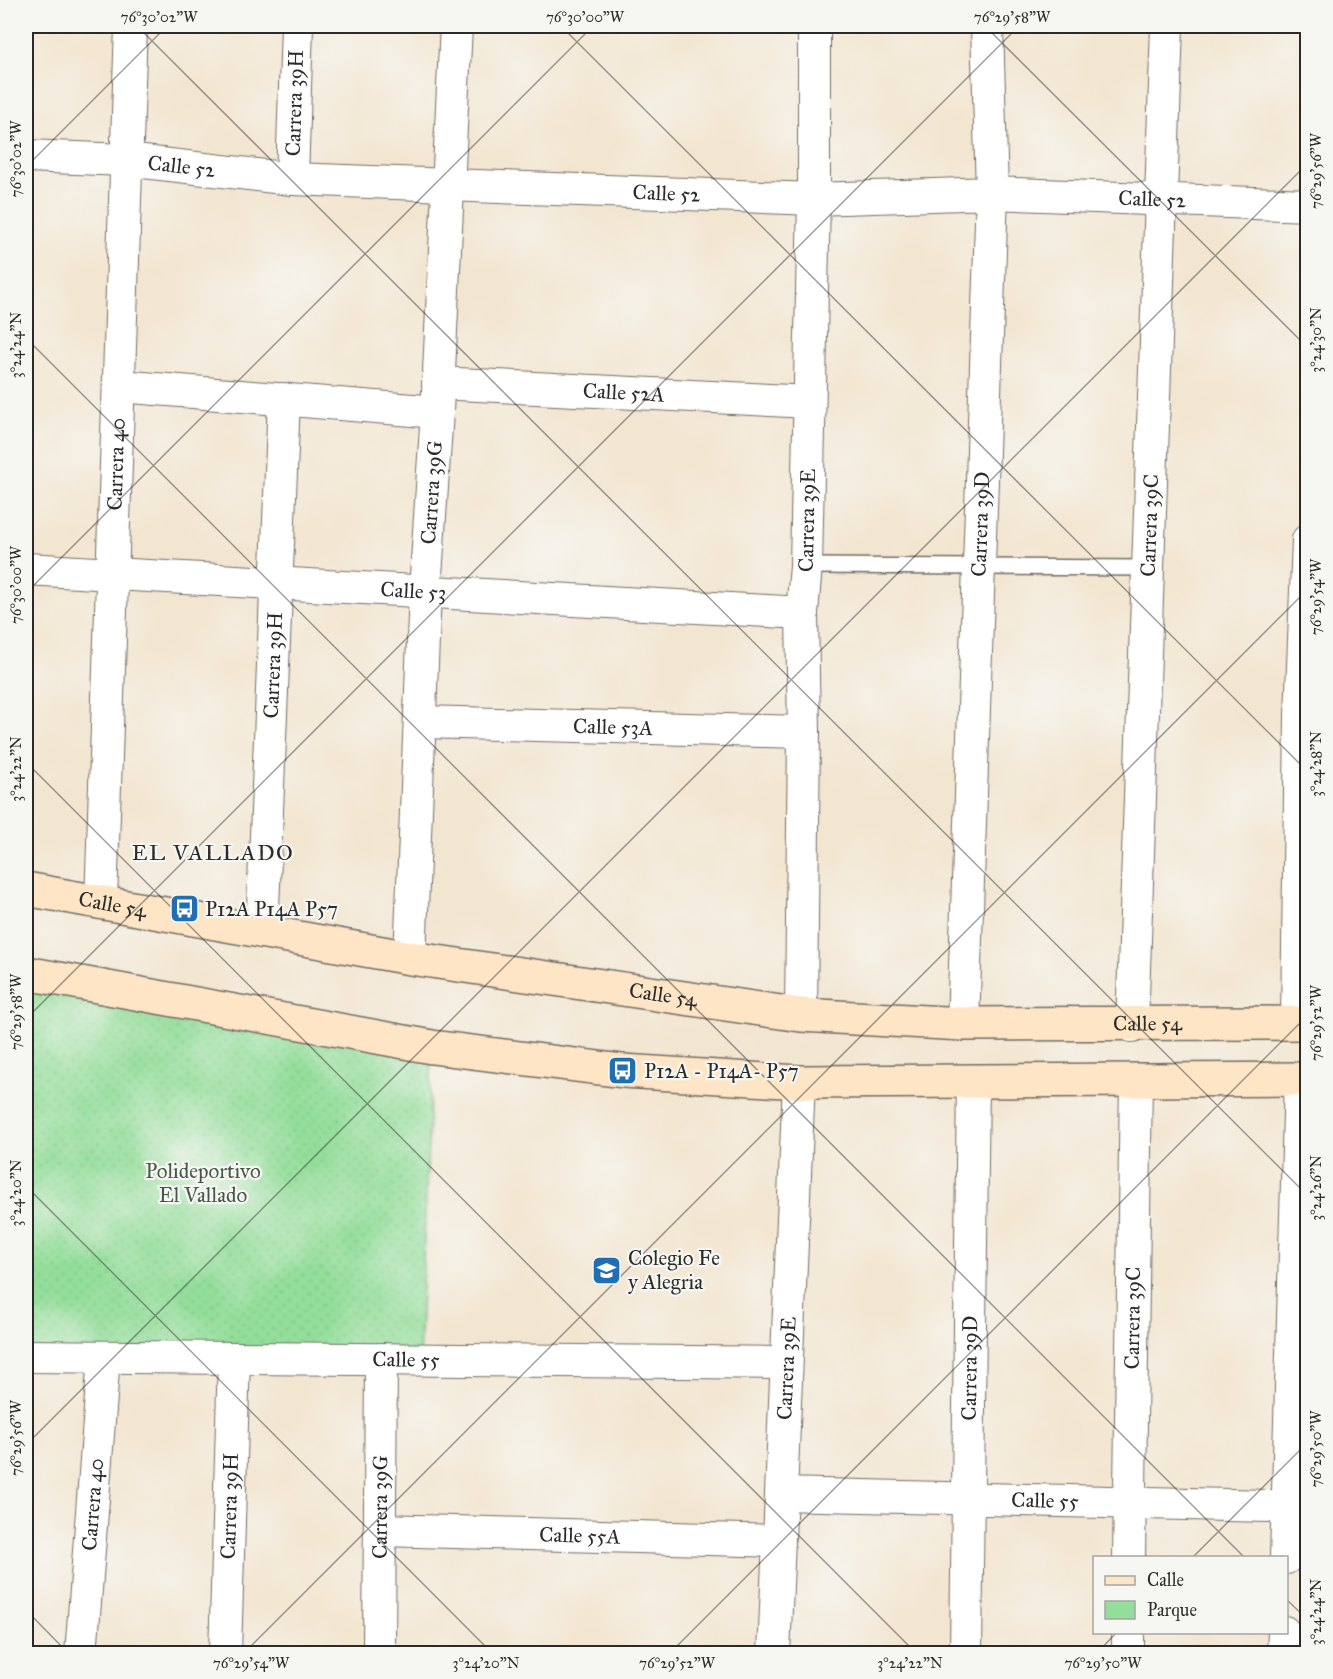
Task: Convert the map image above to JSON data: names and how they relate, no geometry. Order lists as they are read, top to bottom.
{
  "streets": {
    "main road": ["Calle 54"],
    "street": [
      "Carrera 39H",
      "Calle 52",
      "Calle 52A",
      "Carrera 40",
      "Carrera 39G",
      "Carrera 39E",
      "Carrera 39D",
      "Carrera 39C",
      "Calle 53",
      "Calle 53A",
      "Calle 55",
      "Calle 55A"
    ]
  },
  "crossings": [
    ["Carrera 39H", "Calle 52"],
    ["Carrera 39H", "Calle 52A"],
    ["Carrera 39H", "Calle 53"],
    ["Carrera 39H", "Calle 54"],
    ["Carrera 39H", "Calle 55"],
    ["Calle 52", "Carrera 40"],
    ["Calle 52", "Carrera 39G"],
    ["Calle 52", "Carrera 39E"],
    ["Calle 52", "Carrera 39D"],
    ["Calle 52", "Carrera 39C"],
    ["Calle 52A", "Carrera 40"],
    ["Calle 52A", "Carrera 39G"],
    ["Calle 52A", "Carrera 39E"],
    ["Carrera 40", "Calle 53"],
    ["Carrera 40", "Calle 54"],
    ["Carrera 40", "Calle 55"],
    ["Carrera 39G", "Calle 53"],
    ["Carrera 39G", "Calle 53A"],
    ["Carrera 39G", "Calle 54"],
    ["Carrera 39G", "Calle 55"],
    ["Carrera 39G", "Calle 55A"],
    ["Carrera 39E", "Calle 53"],
    ["Carrera 39E", "Calle 53A"],
    ["Carrera 39E", "Calle 54"],
    ["Carrera 39E", "Calle 55"],
    ["Carrera 39E", "Calle 55A"],
    ["Carrera 39D", "Calle 54"],
    ["Carrera 39D", "Calle 55"],
    ["Carrera 39C", "Calle 54"],
    ["Carrera 39C", "Calle 55"]
  ],
  "districts": ["EL VALLADO"],
  "parks": ["Polideportivo El Vallado"],
  "places": {
    "bus stop": ["P12A P14A P57", "P12A - P14A- P57"],
    "school or university": ["Colegio Fe y Alegria"]
  },
  "legend": ["Calle", "Parque"],
  "coordinates": [
    "76°30'02\"W",
    "76°30'00\"W",
    "76°29'58\"W",
    "76°29'56\"W",
    "3°24'30\"N",
    "3°24'24\"N",
    "76°29'54\"W",
    "3°24'28\"N",
    "3°24'22\"N",
    "76°29'52\"W",
    "3°24'26\"N",
    "3°24'20\"N",
    "76°29'50\"W"
  ]
}
